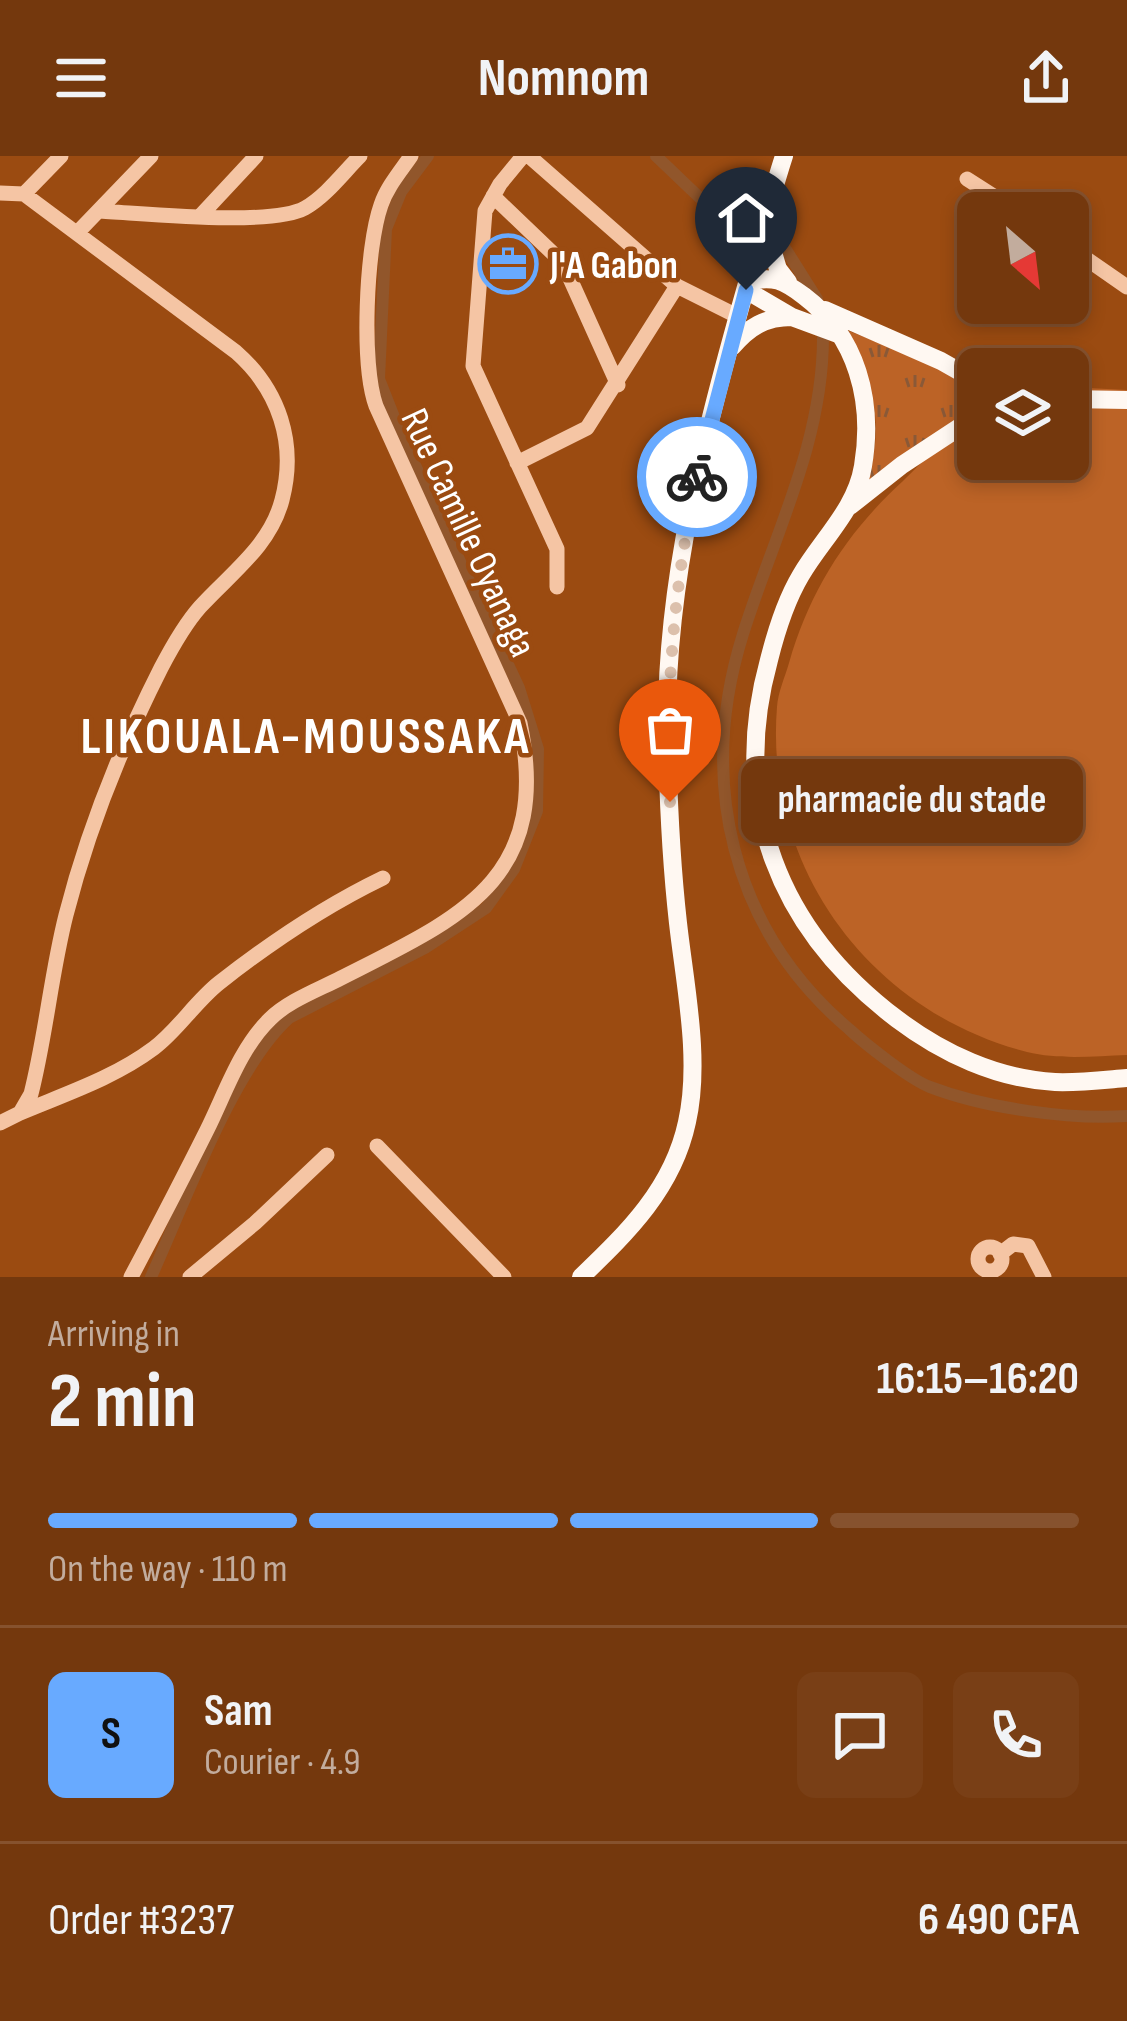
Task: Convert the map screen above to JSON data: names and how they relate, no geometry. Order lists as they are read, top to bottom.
{
  "streets": {
    "street": ["Rue Camille Oyanaga"]
  },
  "districts": ["LIKOUALA-MOUSSAKA"],
  "places": {
    "office": ["J'A Gabon"],
    "other": ["pharmacie du stade"]
  },
  "north": "bottom right",
  "page": {
    "header": "Nomnom",
    "bubble": "pharmacie du stade",
    "heading": ["2 min", "Arriving in", "16:15–16:20"],
    "panel": [
      "Sam",
      "Courier · 4.9",
      "Order #3237",
      "6 490 CFA"
    ],
    "bar": "On the way · 110 m",
    "round": "S"
  }
}
